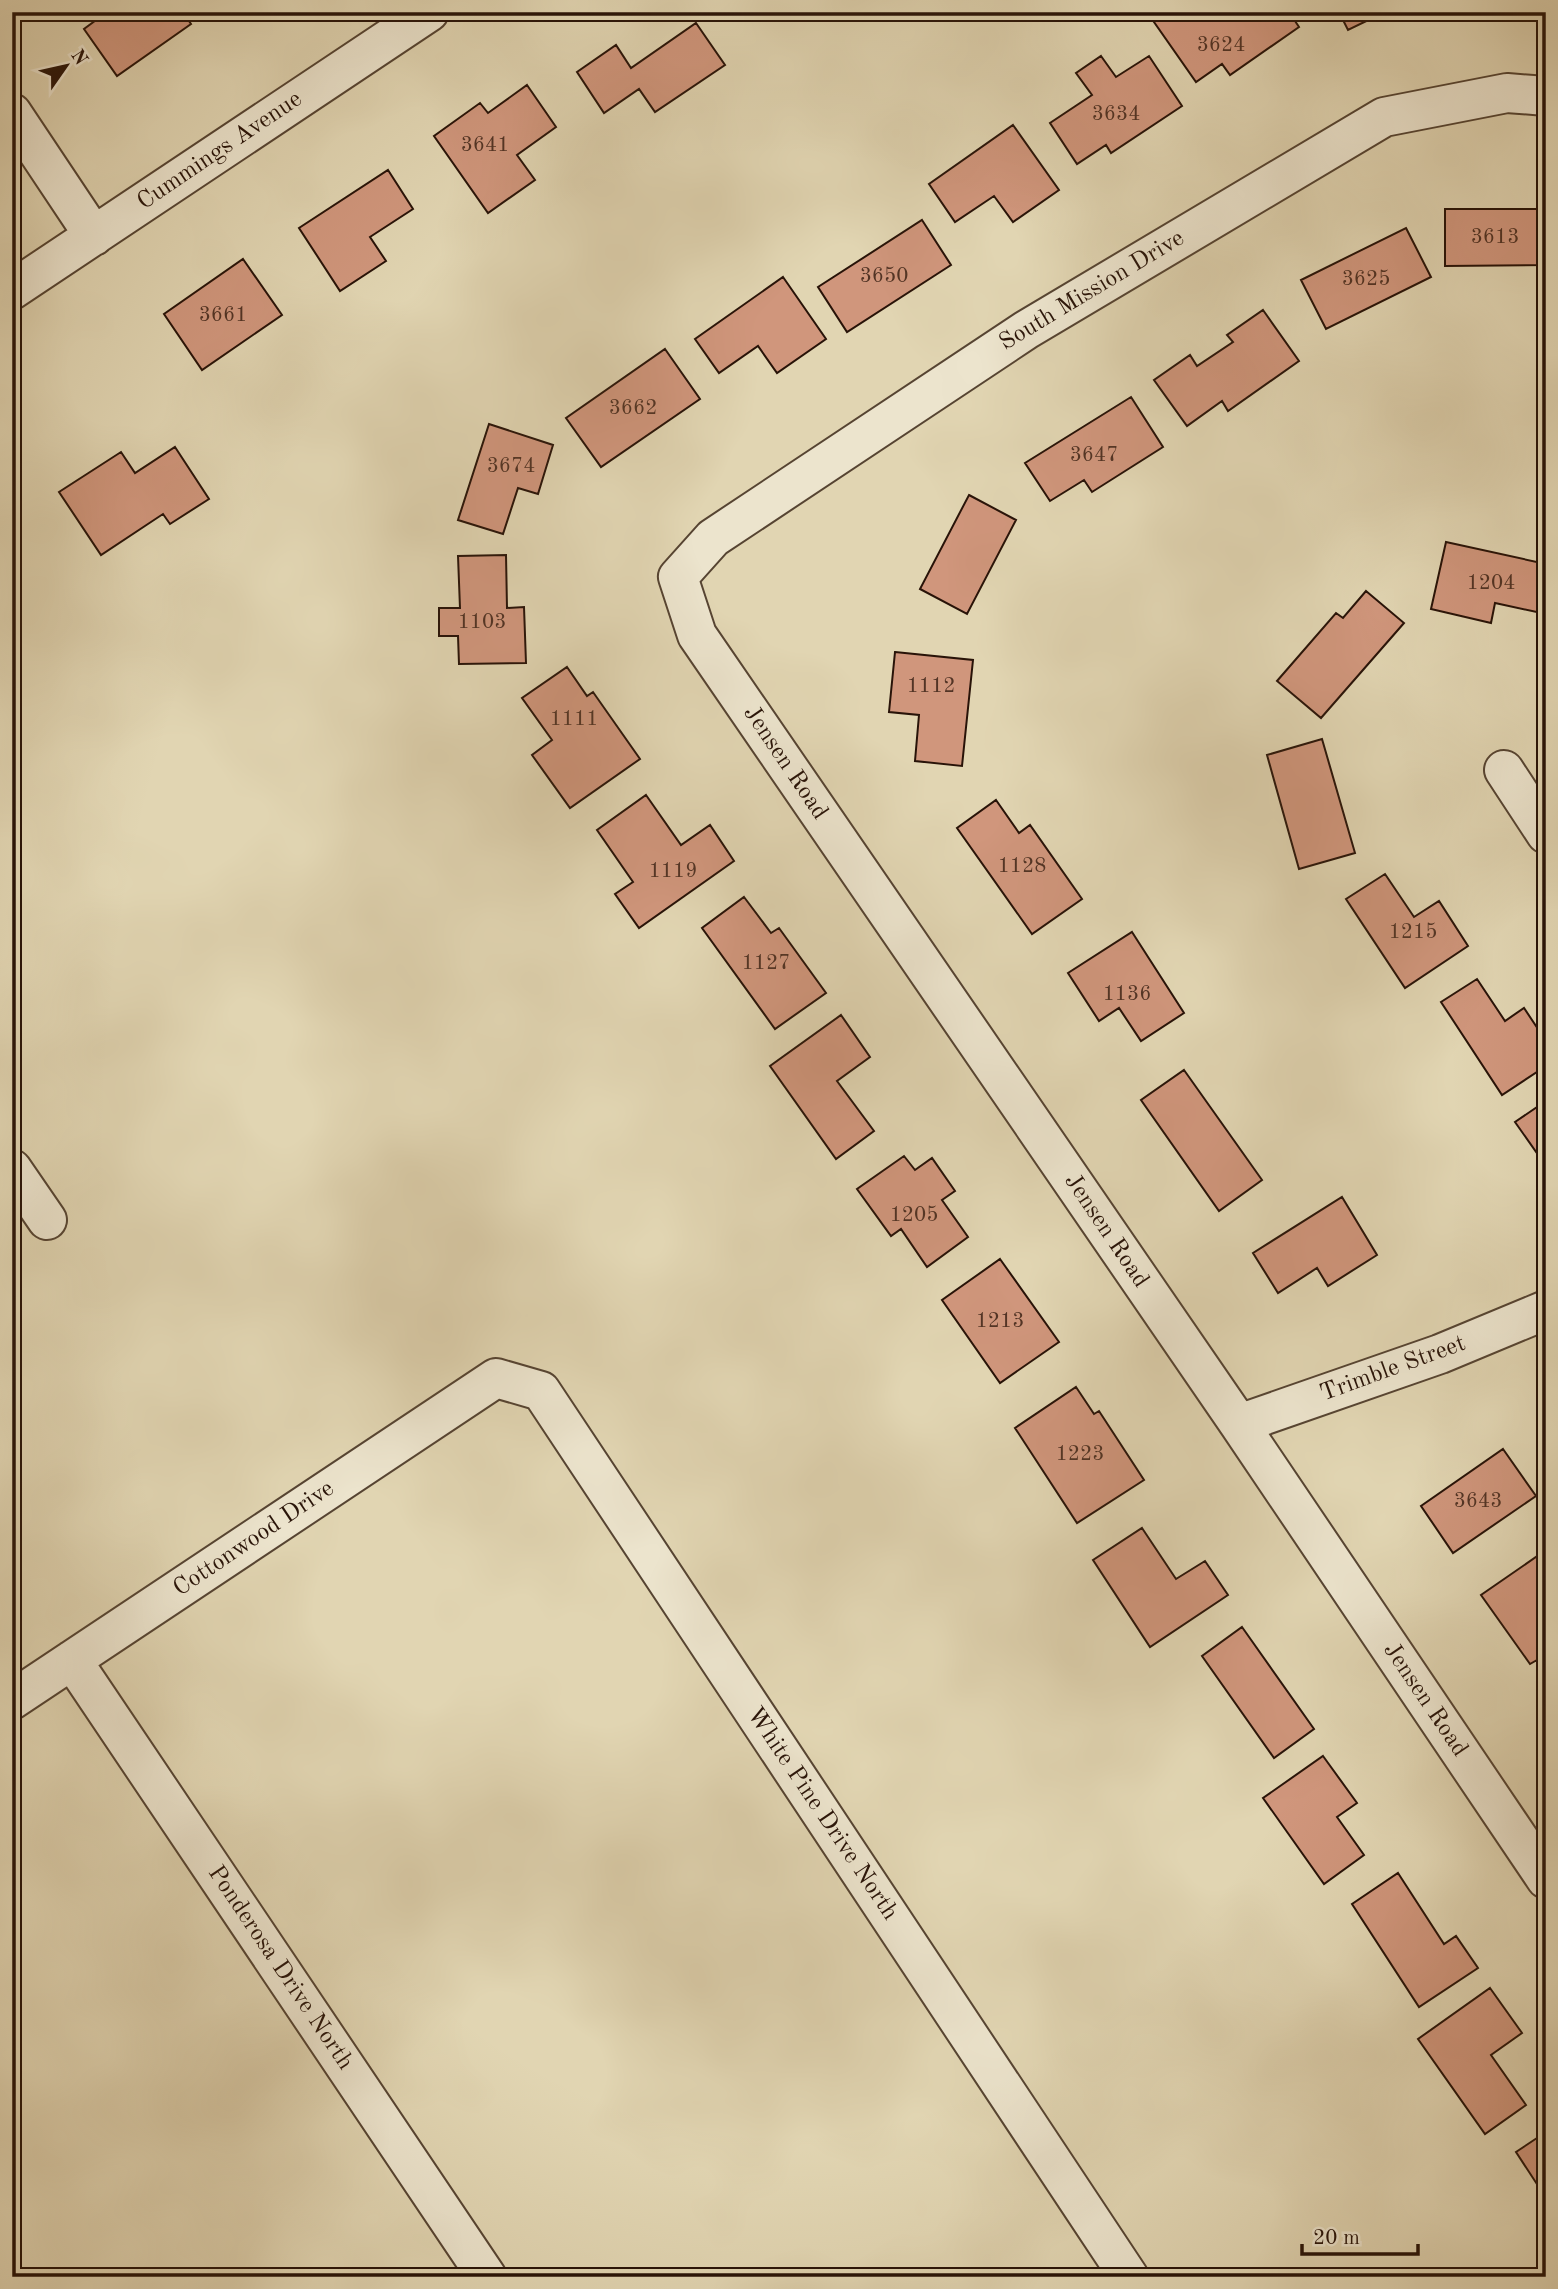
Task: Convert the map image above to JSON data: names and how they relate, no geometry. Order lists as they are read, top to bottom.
{
  "streets": {
    "street": [
      "Cummings Avenue",
      "South Mission Drive",
      "Jensen Road",
      "Trimble Street",
      "Cottonwood Drive",
      "White Pine Drive North",
      "Ponderosa Drive North"
    ]
  },
  "crossings": [
    ["South Mission Drive", "Jensen Road"],
    ["Jensen Road", "Trimble Street"],
    ["Cottonwood Drive", "White Pine Drive North"],
    ["Cottonwood Drive", "Ponderosa Drive North"]
  ],
  "house_numbers": [
    "3624",
    "3634",
    "3641",
    "3613",
    "3650",
    "3625",
    "3661",
    "3662",
    "3647",
    "3674",
    "1204",
    "1103",
    "1112",
    "1111",
    "1128",
    "1119",
    "1215",
    "1127",
    "1136",
    "1205",
    "1213",
    "1223",
    "3643"
  ],
  "scale_bar": "20 m",
  "north": "top right"
}
